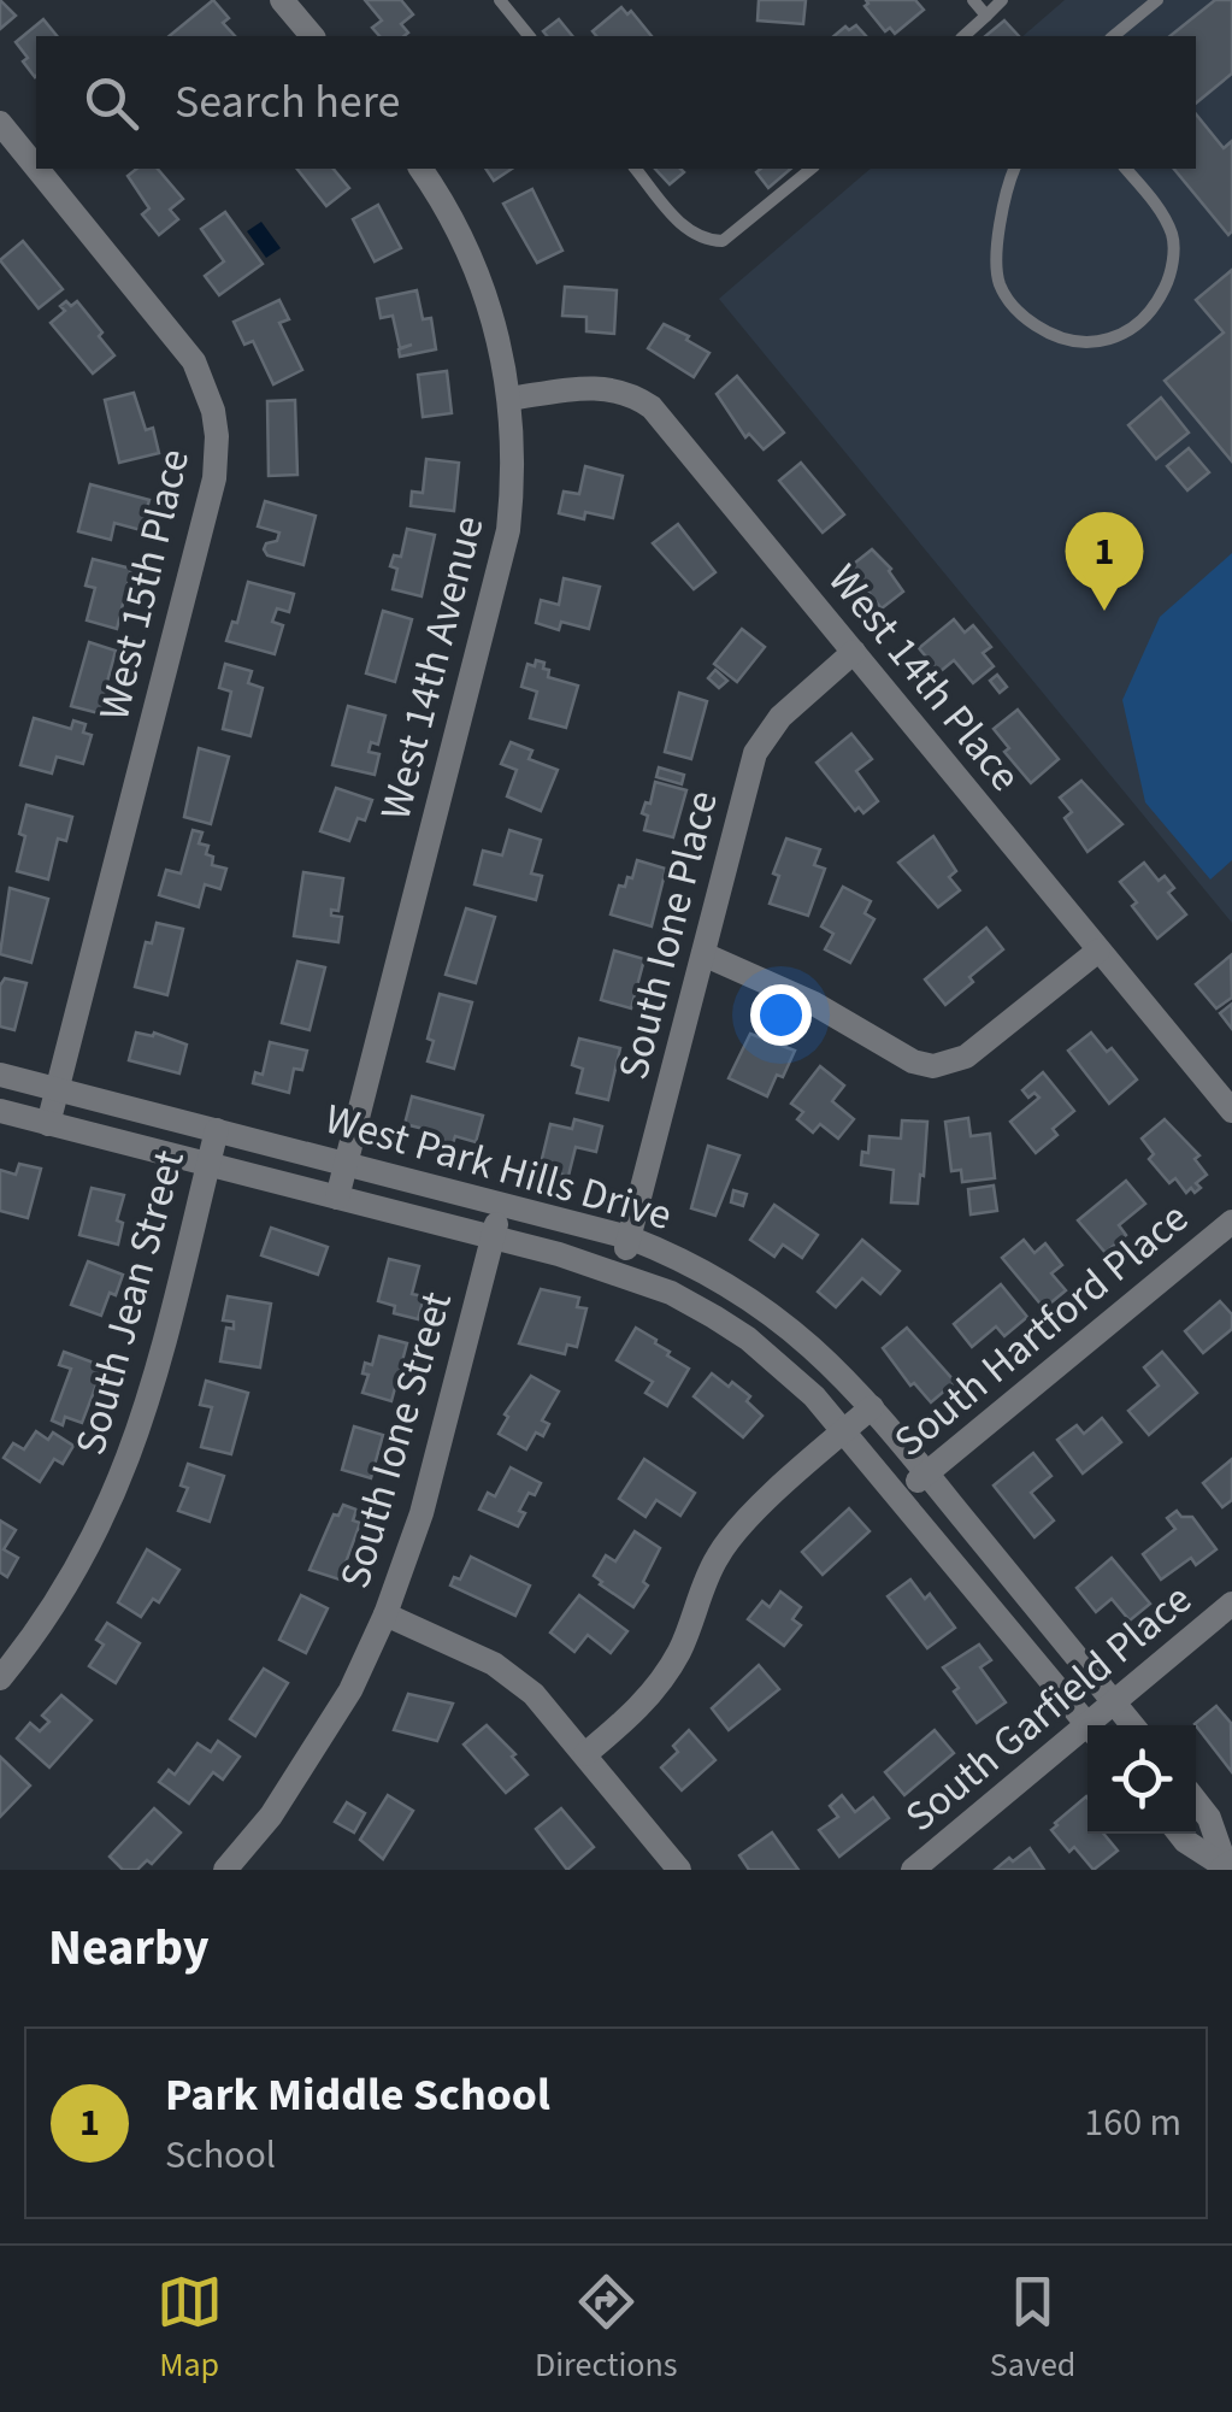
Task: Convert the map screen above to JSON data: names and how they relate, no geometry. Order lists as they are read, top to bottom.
{
  "streets": {
    "street": [
      "West 15th Place",
      "West 14th Avenue",
      "West 14th Place",
      "South Ione Place",
      "West Park Hills Drive",
      "South Jean Street",
      "South Hartford Place",
      "South Ione Street",
      "South Garfield Place"
    ]
  },
  "crossings": [
    ["West 15th Place", "West Park Hills Drive"],
    ["West 14th Avenue", "West 14th Place"],
    ["West 14th Avenue", "West Park Hills Drive"],
    ["West 14th Place", "South Ione Place"],
    ["South Ione Place", "West Park Hills Drive"],
    ["West Park Hills Drive", "South Jean Street"],
    ["West Park Hills Drive", "South Hartford Place"],
    ["West Park Hills Drive", "South Ione Street"],
    ["West Park Hills Drive", "South Garfield Place"]
  ],
  "page": {
    "search": "Search here",
    "pins": "1",
    "heading": "Nearby",
    "list": [
      {
        "mark": "1",
        "name": "Park Middle School",
        "note": "School",
        "value": "160 m"
      }
    ],
    "nav": ["Map", "Directions", "Saved"]
  }
}
